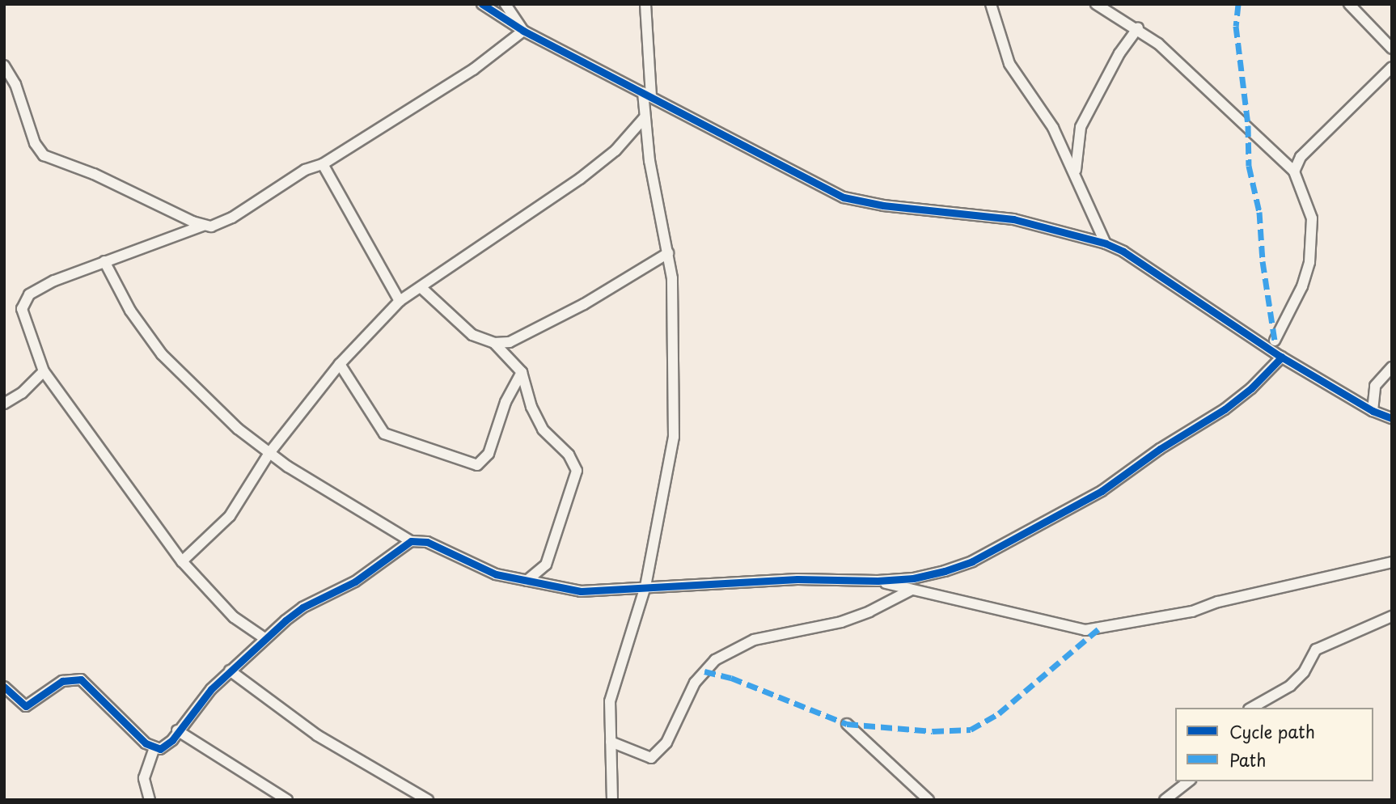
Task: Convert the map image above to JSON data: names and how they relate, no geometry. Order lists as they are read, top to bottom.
{
  "legend": ["Cycle path", "Path"]
}
